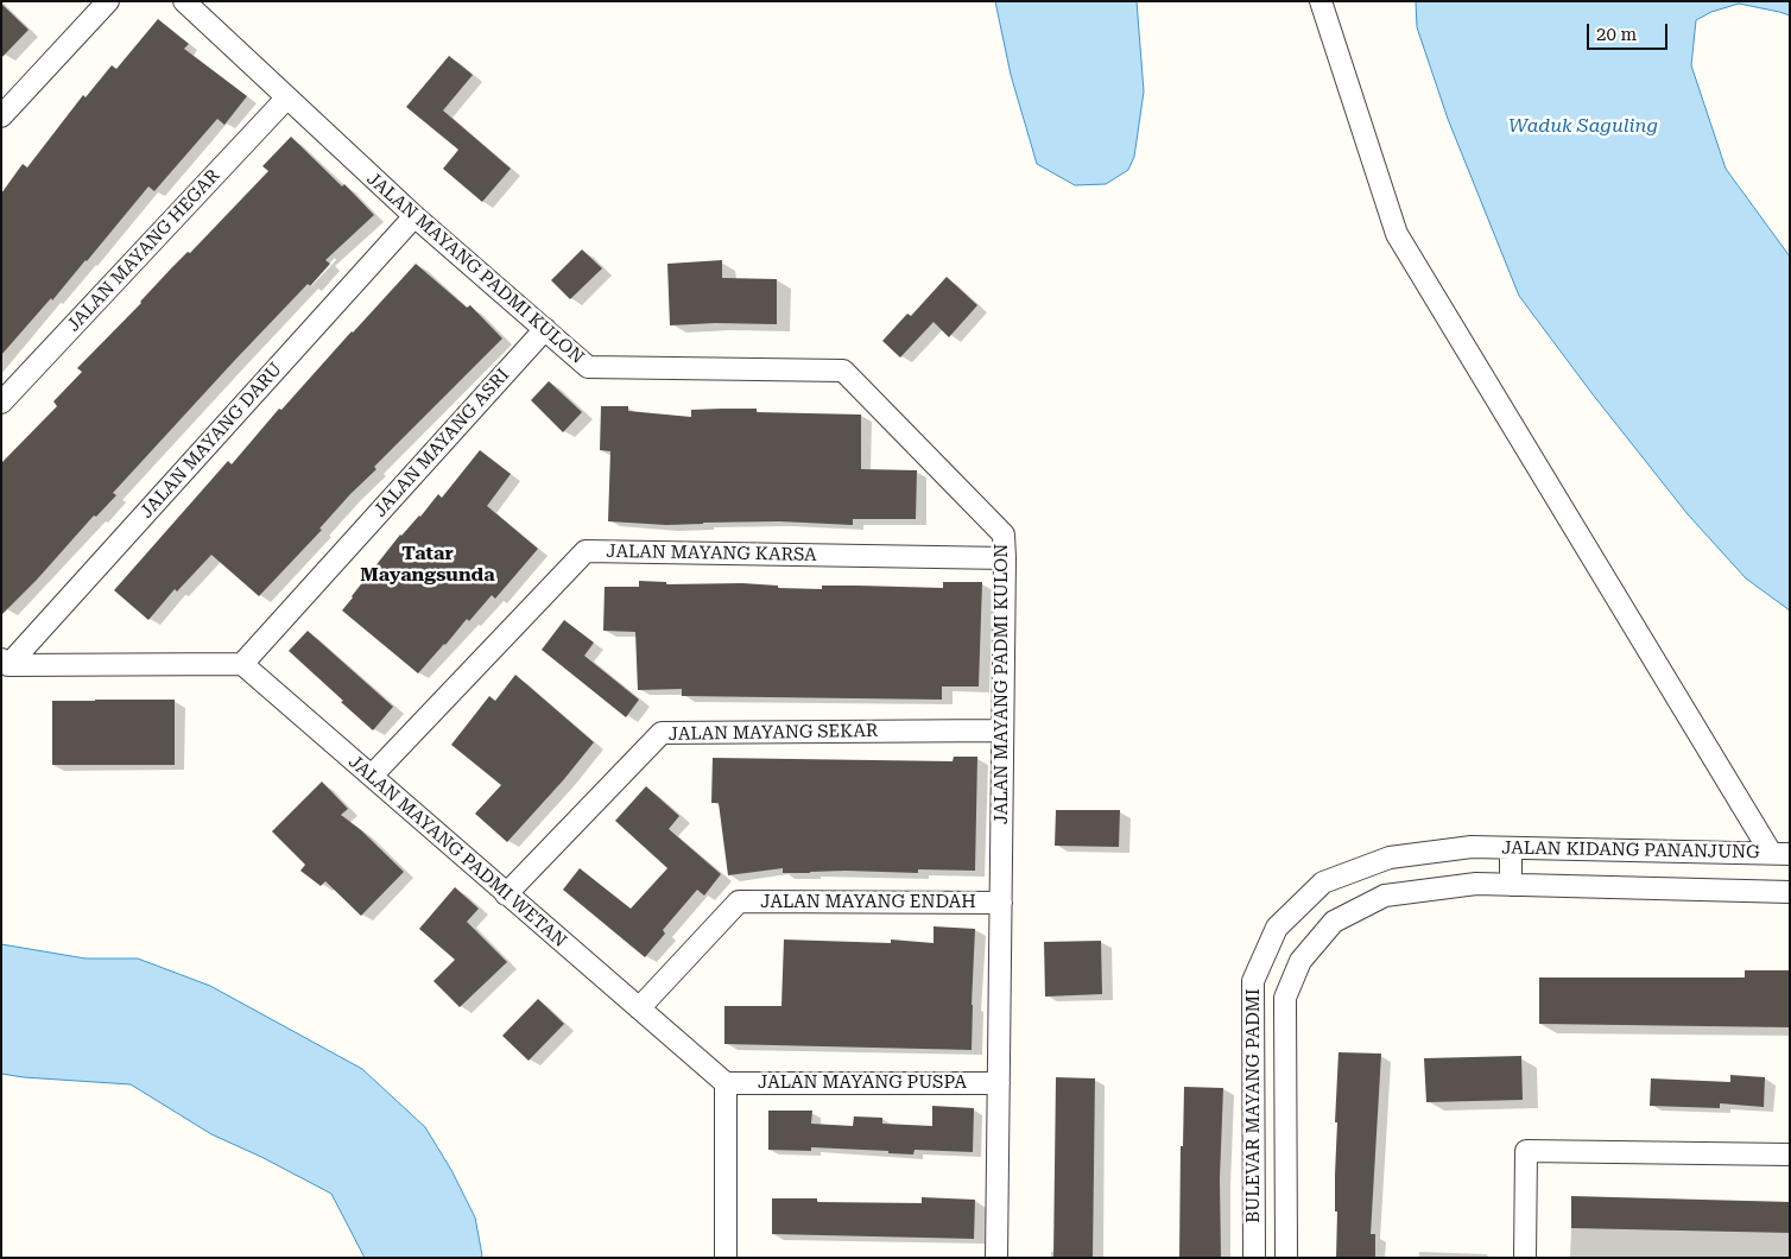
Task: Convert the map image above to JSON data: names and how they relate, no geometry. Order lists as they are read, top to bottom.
{
  "streets": {
    "street": [
      "JALAN MAYANG HEGAR",
      "JALAN MAYANG PADMI KULON",
      "JALAN MAYANG DARU",
      "JALAN MAYANG ASRI",
      "JALAN MAYANG KARSA",
      "JALAN MAYANG SEKAR",
      "JALAN KIDANG PANANJUNG",
      "JALAN MAYANG PADMI WETAN",
      "JALAN MAYANG ENDAH",
      "JALAN MAYANG PUSPA",
      "BULEVAR MAYANG PADMI"
    ]
  },
  "crossings": [
    ["JALAN MAYANG HEGAR", "JALAN MAYANG PADMI KULON"],
    ["JALAN MAYANG PADMI KULON", "JALAN MAYANG DARU"],
    ["JALAN MAYANG PADMI KULON", "JALAN MAYANG ASRI"],
    ["JALAN MAYANG PADMI KULON", "JALAN MAYANG KARSA"],
    ["JALAN MAYANG PADMI KULON", "JALAN MAYANG SEKAR"],
    ["JALAN MAYANG PADMI KULON", "JALAN MAYANG ENDAH"],
    ["JALAN MAYANG PADMI KULON", "JALAN MAYANG PUSPA"],
    ["JALAN MAYANG ASRI", "JALAN MAYANG PADMI WETAN"],
    ["JALAN MAYANG KARSA", "JALAN MAYANG PADMI WETAN"],
    ["JALAN MAYANG SEKAR", "JALAN MAYANG PADMI WETAN"],
    ["JALAN KIDANG PANANJUNG", "BULEVAR MAYANG PADMI"],
    ["JALAN MAYANG PADMI WETAN", "JALAN MAYANG ENDAH"],
    ["JALAN MAYANG PADMI WETAN", "JALAN MAYANG PUSPA"]
  ],
  "districts": ["Tatar Mayangsunda"],
  "water": ["Waduk Saguling"],
  "scale_bar": "20 m"
}
